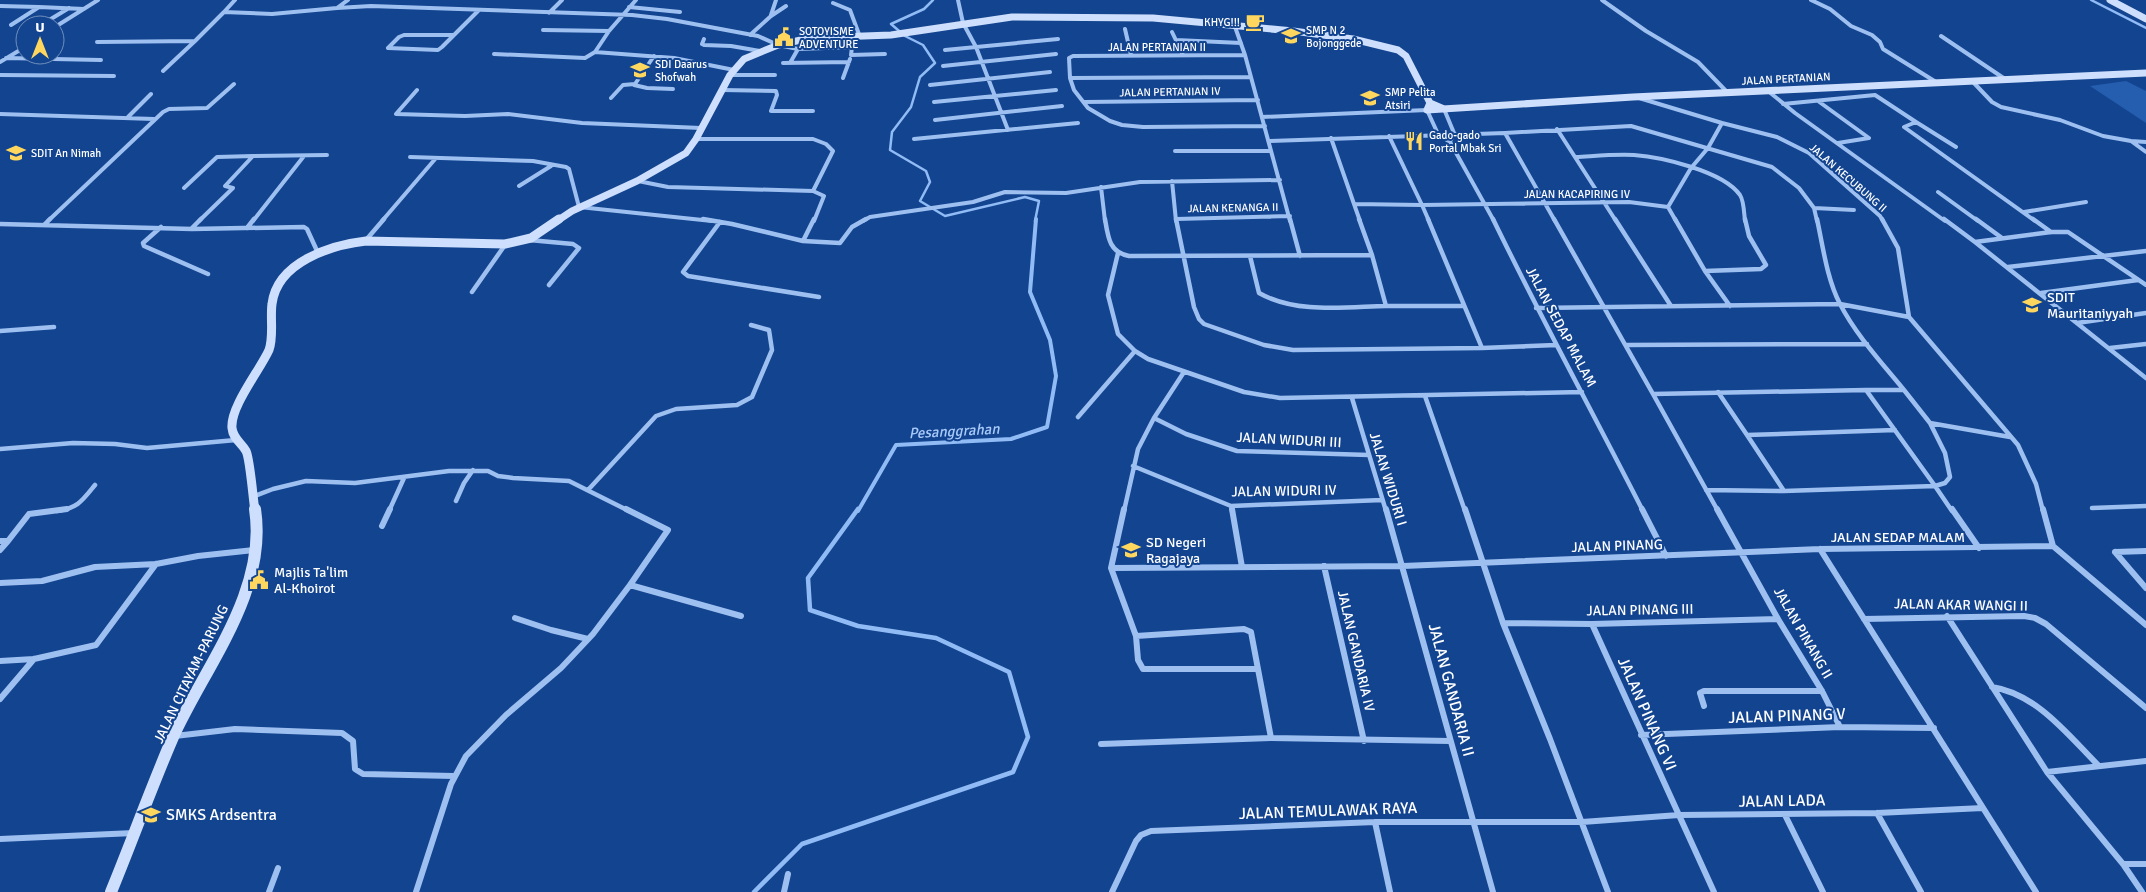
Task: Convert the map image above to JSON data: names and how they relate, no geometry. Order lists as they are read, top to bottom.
{
  "streets": {
    "street": [
      "JALAN PERTANIAN II",
      "JALAN PERTANIAN",
      "JALAN PERTANIAN IV",
      "JALAN KECUBUNG II",
      "JALAN KACAPIRING IV",
      "JALAN KENANGA II",
      "JALAN SEDAP MALAM",
      "JALAN WIDURI III",
      "JALAN WIDURI I",
      "JALAN WIDURI IV",
      "JALAN PINANG",
      "JALAN AKAR WANGI II",
      "JALAN PINANG III",
      "JALAN PINANG II",
      "JALAN GANDARIA IV",
      "JALAN CITAYAM-PARUNG",
      "JALAN GANDARIA II",
      "JALAN PINANG VI",
      "JALAN PINANG V",
      "JALAN LADA",
      "JALAN TEMULAWAK RAYA"
    ]
  },
  "crossings": [
    ["JALAN PERTANIAN", "JALAN KECUBUNG II"],
    ["JALAN KACAPIRING IV", "JALAN SEDAP MALAM"],
    ["JALAN KACAPIRING IV", "JALAN PINANG II"],
    ["JALAN SEDAP MALAM", "JALAN PINANG"],
    ["JALAN SEDAP MALAM", "JALAN PINANG II"],
    ["JALAN WIDURI III", "JALAN WIDURI I"],
    ["JALAN WIDURI I", "JALAN WIDURI IV"],
    ["JALAN WIDURI I", "JALAN PINANG"],
    ["JALAN WIDURI I", "JALAN GANDARIA II"],
    ["JALAN PINANG", "JALAN PINANG II"],
    ["JALAN PINANG", "JALAN GANDARIA IV"],
    ["JALAN PINANG", "JALAN GANDARIA II"],
    ["JALAN PINANG III", "JALAN PINANG II"],
    ["JALAN PINANG III", "JALAN PINANG VI"],
    ["JALAN PINANG II", "JALAN PINANG V"],
    ["JALAN GANDARIA II", "JALAN TEMULAWAK RAYA"],
    ["JALAN PINANG VI", "JALAN PINANG V"],
    ["JALAN PINANG VI", "JALAN LADA"],
    ["JALAN LADA", "JALAN TEMULAWAK RAYA"]
  ],
  "water": ["Pesanggrahan"],
  "places": {
    "cafe": ["KHYG!!!"],
    "school or university": [
      "SMP N 2 Bojonggede",
      "SDI Daarus Shofwah",
      "SMP Pelita Atsiri",
      "SDIT An Nimah",
      "SDIT Mauritaniyyah",
      "SD Negeri Ragajaya",
      "SMKS Ardsentra"
    ],
    "public building": ["SOTOYISME ADVENTURE", "Majlis Ta'lim Al-Khoirot"],
    "restaurant": ["Gado-gado Portal Mbak Sri"]
  },
  "north": "top"
}
